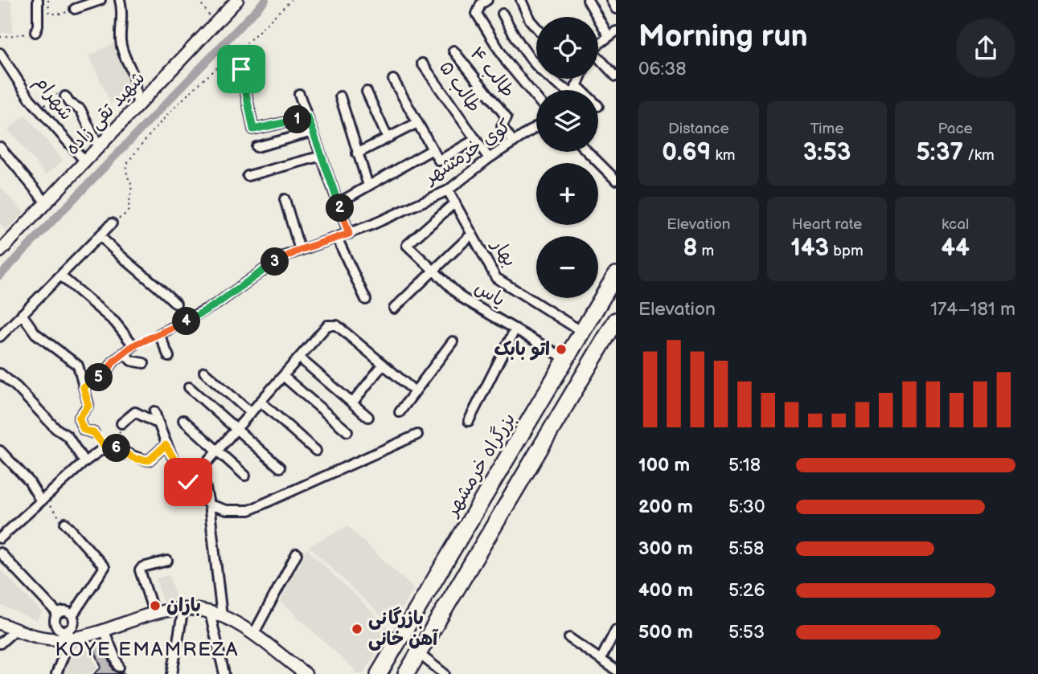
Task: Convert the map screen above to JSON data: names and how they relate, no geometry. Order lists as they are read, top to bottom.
{
  "streets": {
    "highway": ["بزرگراه خرمشهر"],
    "main road": ["شهید تقی زاده"],
    "street": [
      "طالب ۴",
      "طالب ۵",
      "شهرام",
      "کوی خرمشهر",
      "بهار",
      "یاس"
    ]
  },
  "crossings": [
    ["طالب ۴", "کوی خرمشهر"],
    ["طالب ۵", "کوی خرمشهر"],
    ["شهرام", "شهید تقی زاده"],
    ["کوی خرمشهر", "بهار"],
    ["بهار", "یاس"],
    ["بهار", "بزرگراه خرمشهر"],
    ["یاس", "بزرگراه خرمشهر"]
  ],
  "districts": ["KOYE EMAMREZA"],
  "places": ["اتو بابک", "باران", "بازرگانی آهن خانی"],
  "page": {
    "heading": ["Morning run", "06:38"],
    "map_buttons": ["+", "−"],
    "stats": [
      ["Distance", "0.69 km"],
      ["Time", "3:53"],
      ["Pace", "5:37 /km"],
      ["Elevation", "8 m"],
      ["Heart rate", "143 bpm"],
      ["kcal", "44"]
    ],
    "pins": [
      "1",
      "2",
      "3",
      "4",
      "5",
      "6"
    ],
    "chart": ["Elevation", "174–181 m"],
    "list": [
      {
        "name": "100 m",
        "note": "5:18"
      },
      {
        "name": "200 m",
        "note": "5:30"
      },
      {
        "name": "300 m",
        "note": "5:58"
      },
      {
        "name": "400 m",
        "note": "5:26"
      },
      {
        "name": "500 m",
        "note": "5:53"
      }
    ]
  }
}
